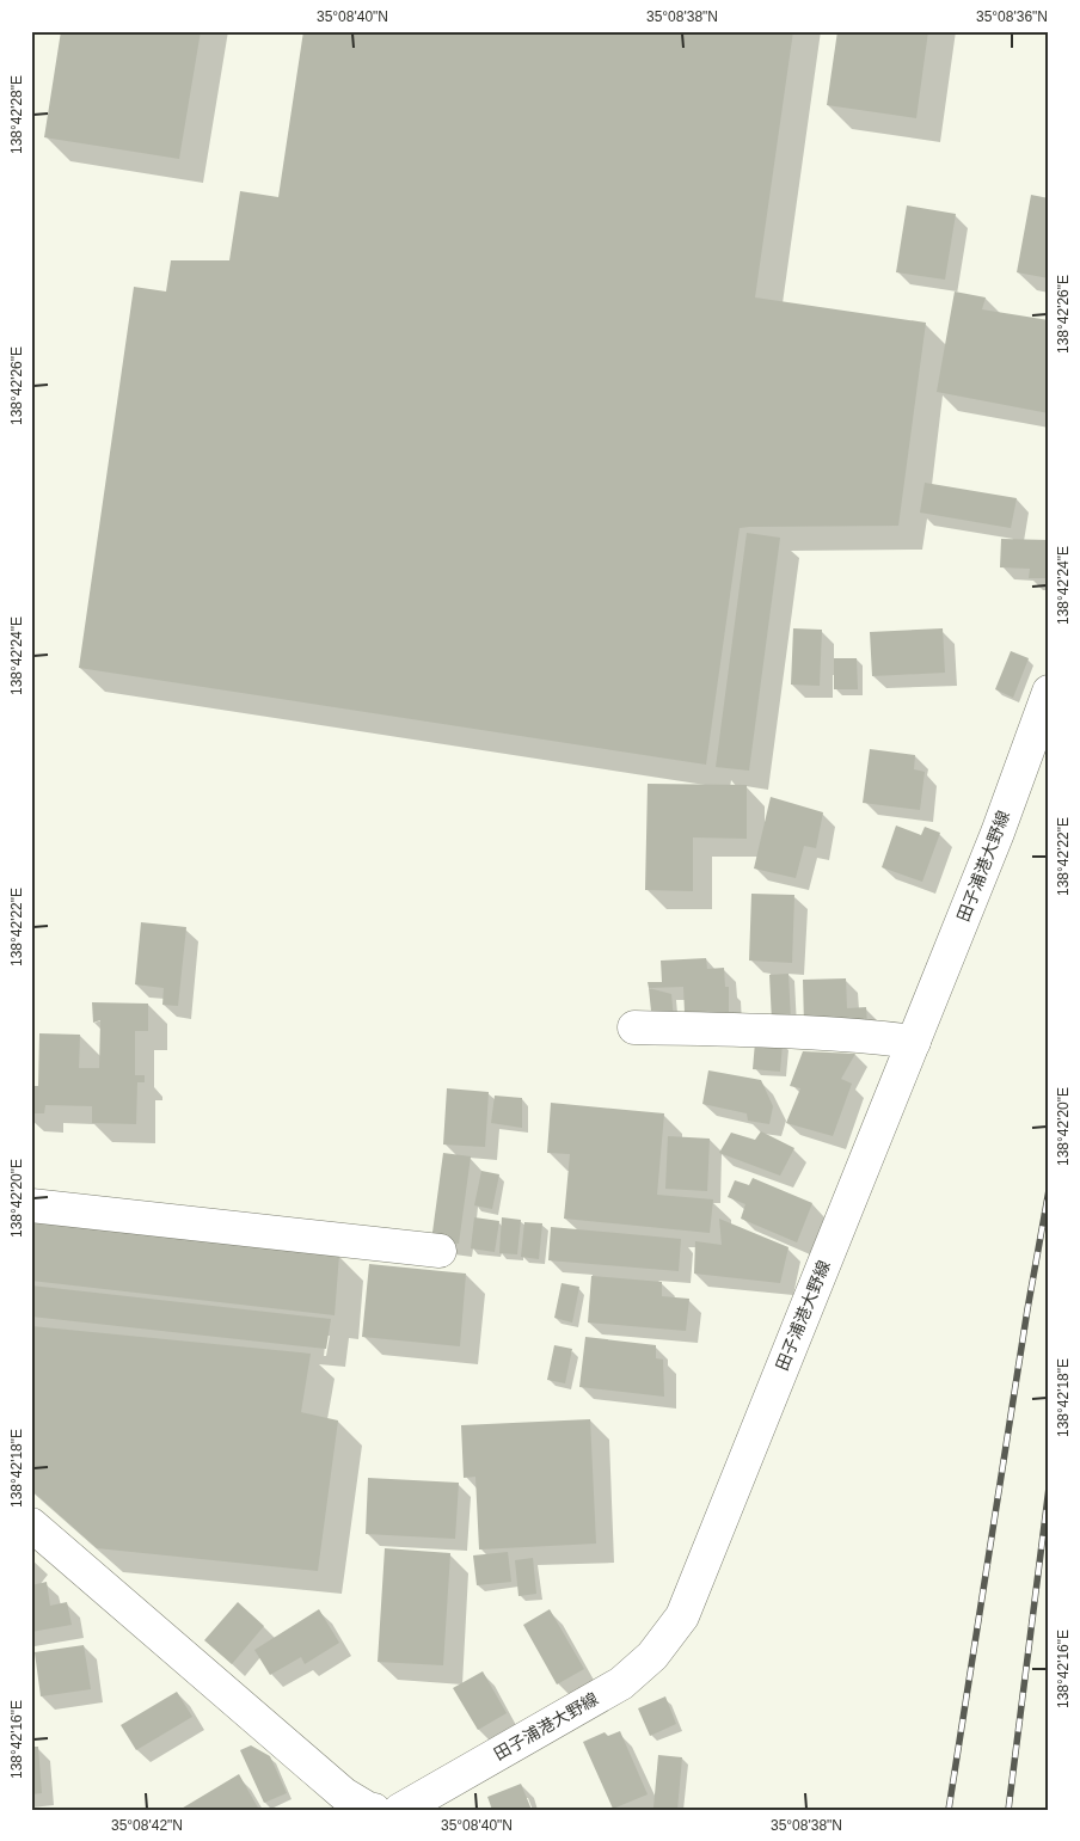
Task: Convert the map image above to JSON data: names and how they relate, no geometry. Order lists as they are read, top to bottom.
{
  "streets": {
    "main road": ["田子浦港大野線"]
  },
  "coordinates": [
    "35°08'40\"N",
    "35°08'38\"N",
    "35°08'36\"N",
    "138°42'28\"E",
    "138°42'26\"E",
    "138°42'24\"E",
    "138°42'22\"E",
    "138°42'20\"E",
    "138°42'18\"E",
    "138°42'16\"E",
    "35°08'42\"N"
  ]
}
